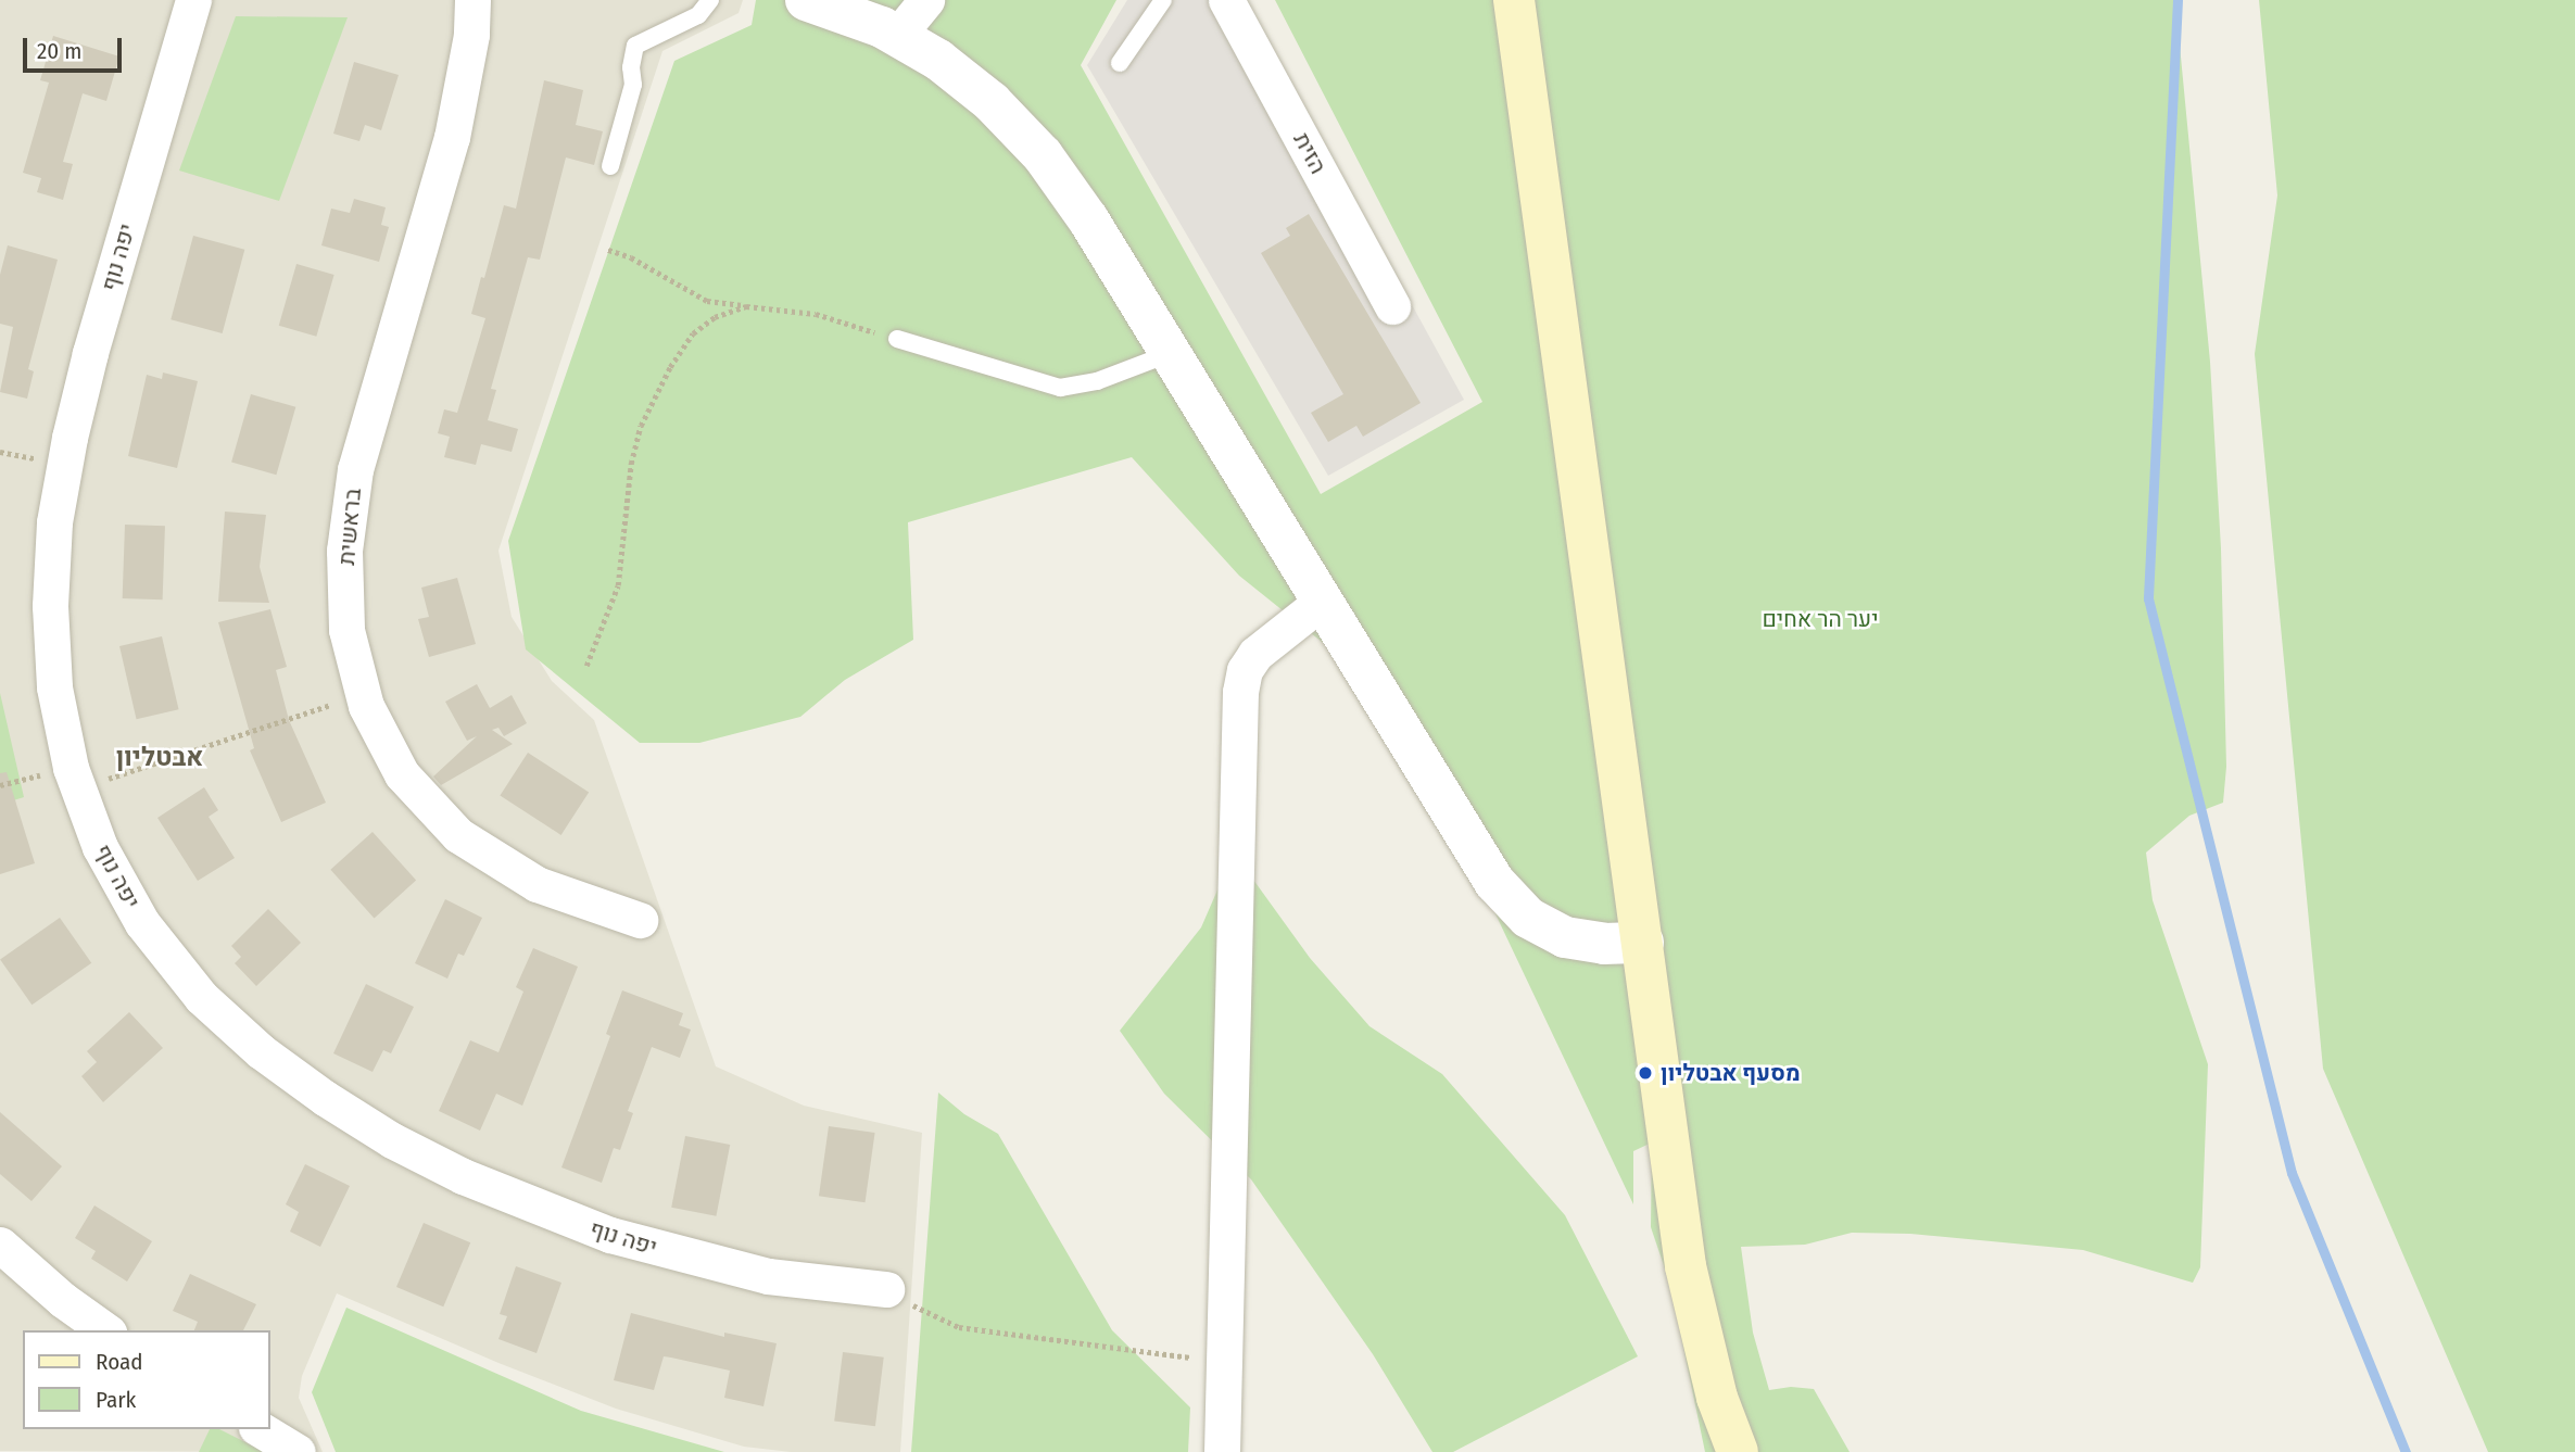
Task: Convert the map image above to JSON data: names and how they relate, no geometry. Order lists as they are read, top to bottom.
{
  "streets": {
    "street": ["הזית", "יפה נוף", "בראשית"]
  },
  "districts": ["אבטליון"],
  "parks": ["יער הר אחים"],
  "places": ["מסעף אבטליון"],
  "legend": ["Road", "Park"],
  "scale_bar": "20 m"
}
